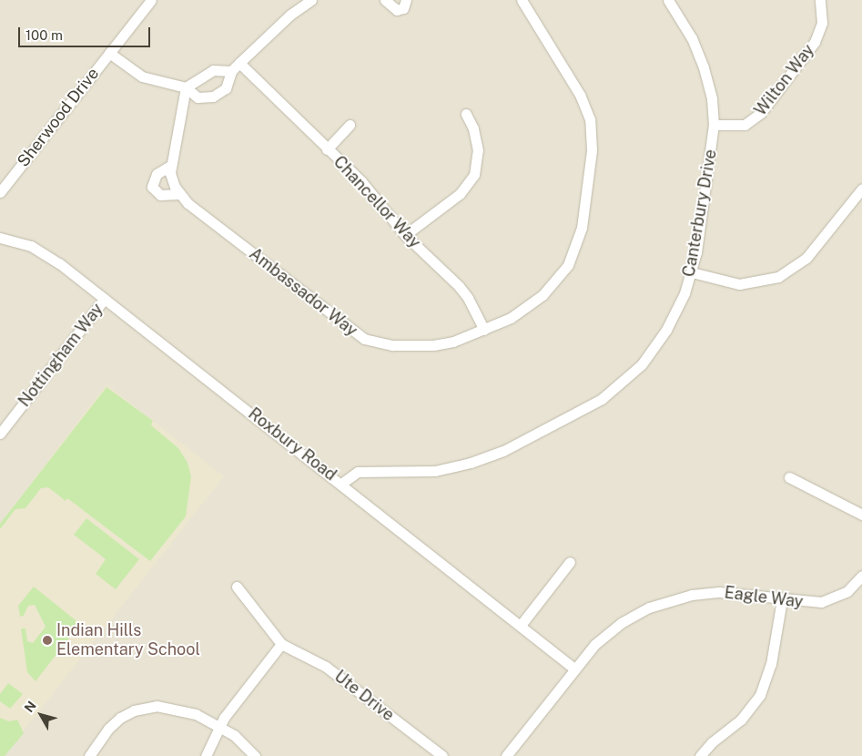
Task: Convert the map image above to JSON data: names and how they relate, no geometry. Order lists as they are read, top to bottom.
{
  "streets": {
    "street": [
      "Wilton Way",
      "Sherwood Drive",
      "Chancellor Way",
      "Canterbury Drive",
      "Ambassador Way",
      "Nottingham Way",
      "Roxbury Road",
      "Eagle Way",
      "Ute Drive"
    ]
  },
  "crossings": [
    ["Wilton Way", "Canterbury Drive"],
    ["Chancellor Way", "Ambassador Way"],
    ["Canterbury Drive", "Roxbury Road"],
    ["Nottingham Way", "Roxbury Road"],
    ["Roxbury Road", "Eagle Way"]
  ],
  "places": ["Indian Hills Elementary School"],
  "scale_bar": "100 m",
  "north": "top left"
}
